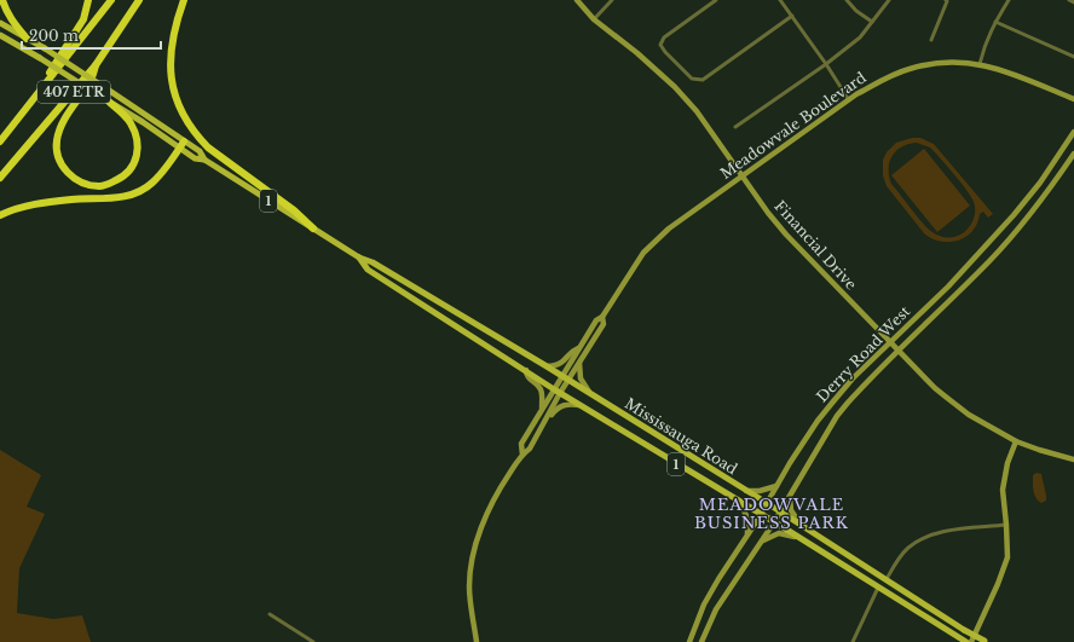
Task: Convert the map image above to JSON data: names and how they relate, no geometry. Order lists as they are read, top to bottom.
{
  "streets": {
    "highway": ["407 ETR"],
    "main road": [
      "Meadowvale Boulevard",
      "1",
      "Financial Drive",
      "Derry Road West",
      "Mississauga Road"
    ]
  },
  "crossings": [
    ["Meadowvale Boulevard", "Financial Drive"],
    ["Meadowvale Boulevard", "Mississauga Road"],
    ["Financial Drive", "Derry Road West"],
    ["Derry Road West", "Mississauga Road"]
  ],
  "districts": ["MEADOWVALE BUSINESS PARK"],
  "scale_bar": "200 m"
}
